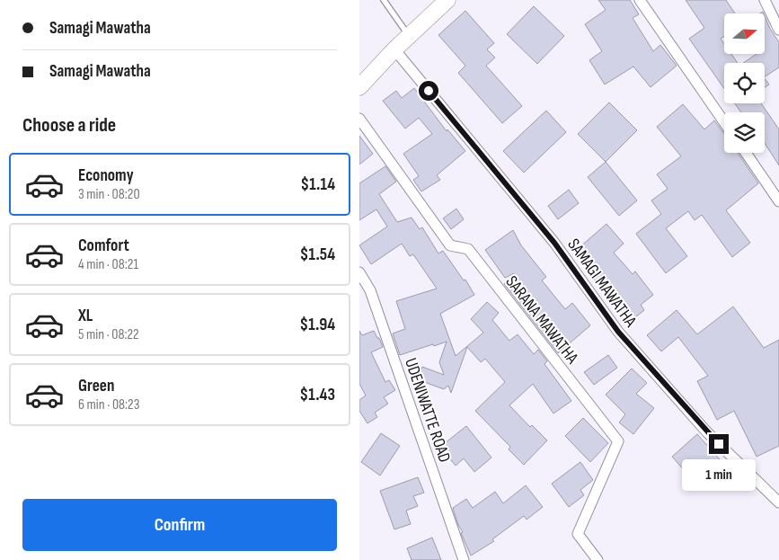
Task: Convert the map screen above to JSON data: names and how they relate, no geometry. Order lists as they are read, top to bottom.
{
  "streets": {
    "street": ["SAMAGI MAWATHA", "SARANA MAWATHA", "UDENIWATTE ROAD"]
  },
  "north": "right",
  "page": {
    "banner": ["Samagi Mawatha", "Samagi Mawatha"],
    "heading": "Choose a ride",
    "list": [
      {
        "name": "Economy",
        "note": "3 min · 08:20",
        "value": "$1.14"
      },
      {
        "name": "Comfort",
        "note": "4 min · 08:21",
        "value": "$1.54"
      },
      {
        "name": "XL",
        "note": "5 min · 08:22",
        "value": "$1.94"
      },
      {
        "name": "Green",
        "note": "6 min · 08:23",
        "value": "$1.43"
      }
    ],
    "bubble": "1 min",
    "buttons": "Confirm"
  }
}
